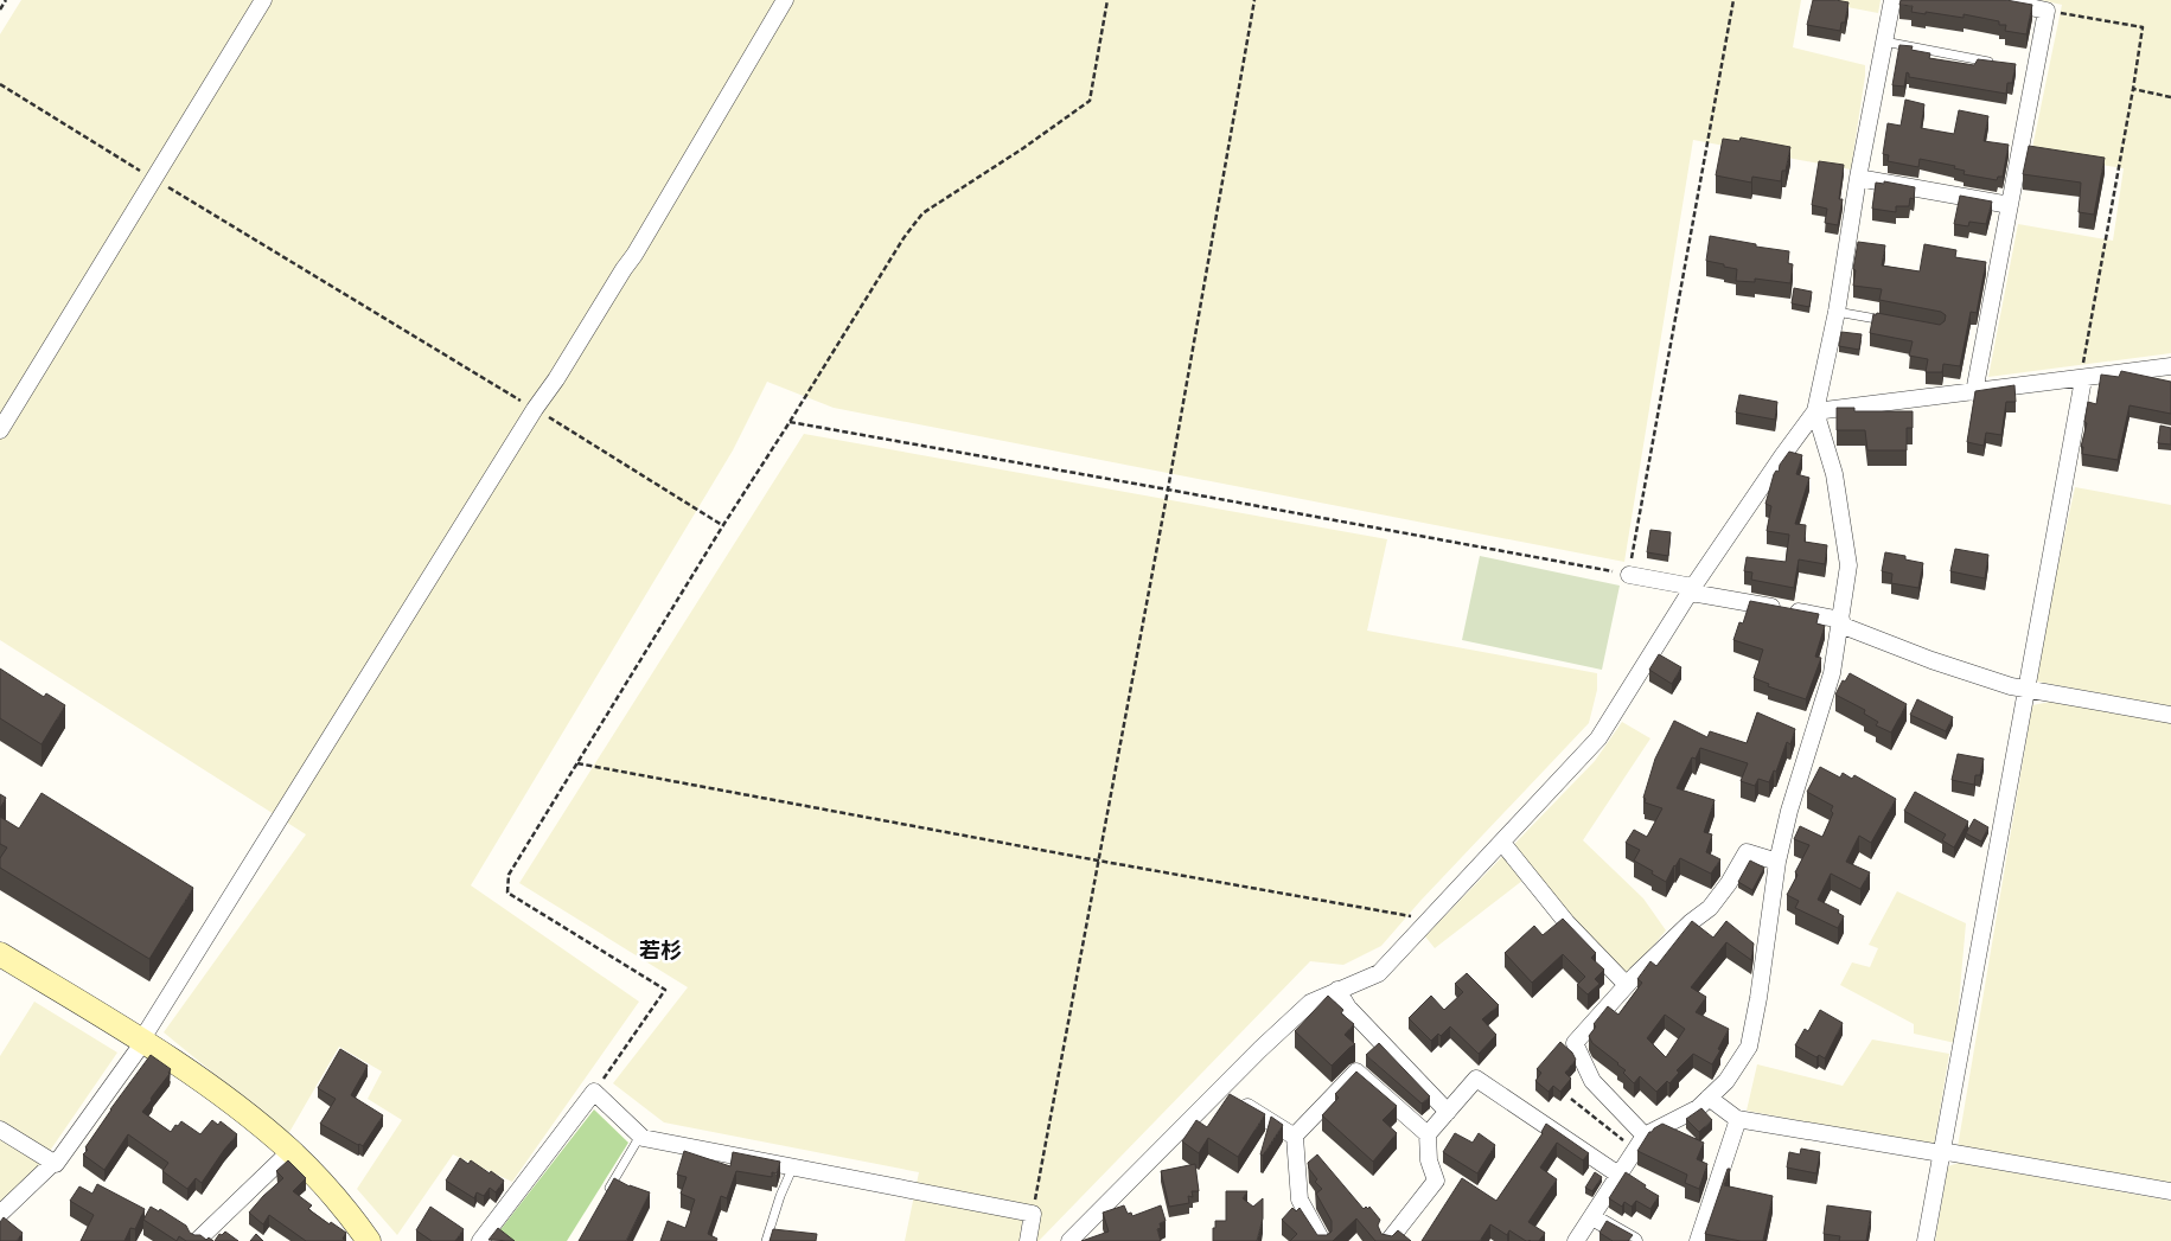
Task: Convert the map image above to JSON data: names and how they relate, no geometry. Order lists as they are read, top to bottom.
{
  "districts": ["若杉"]
}
